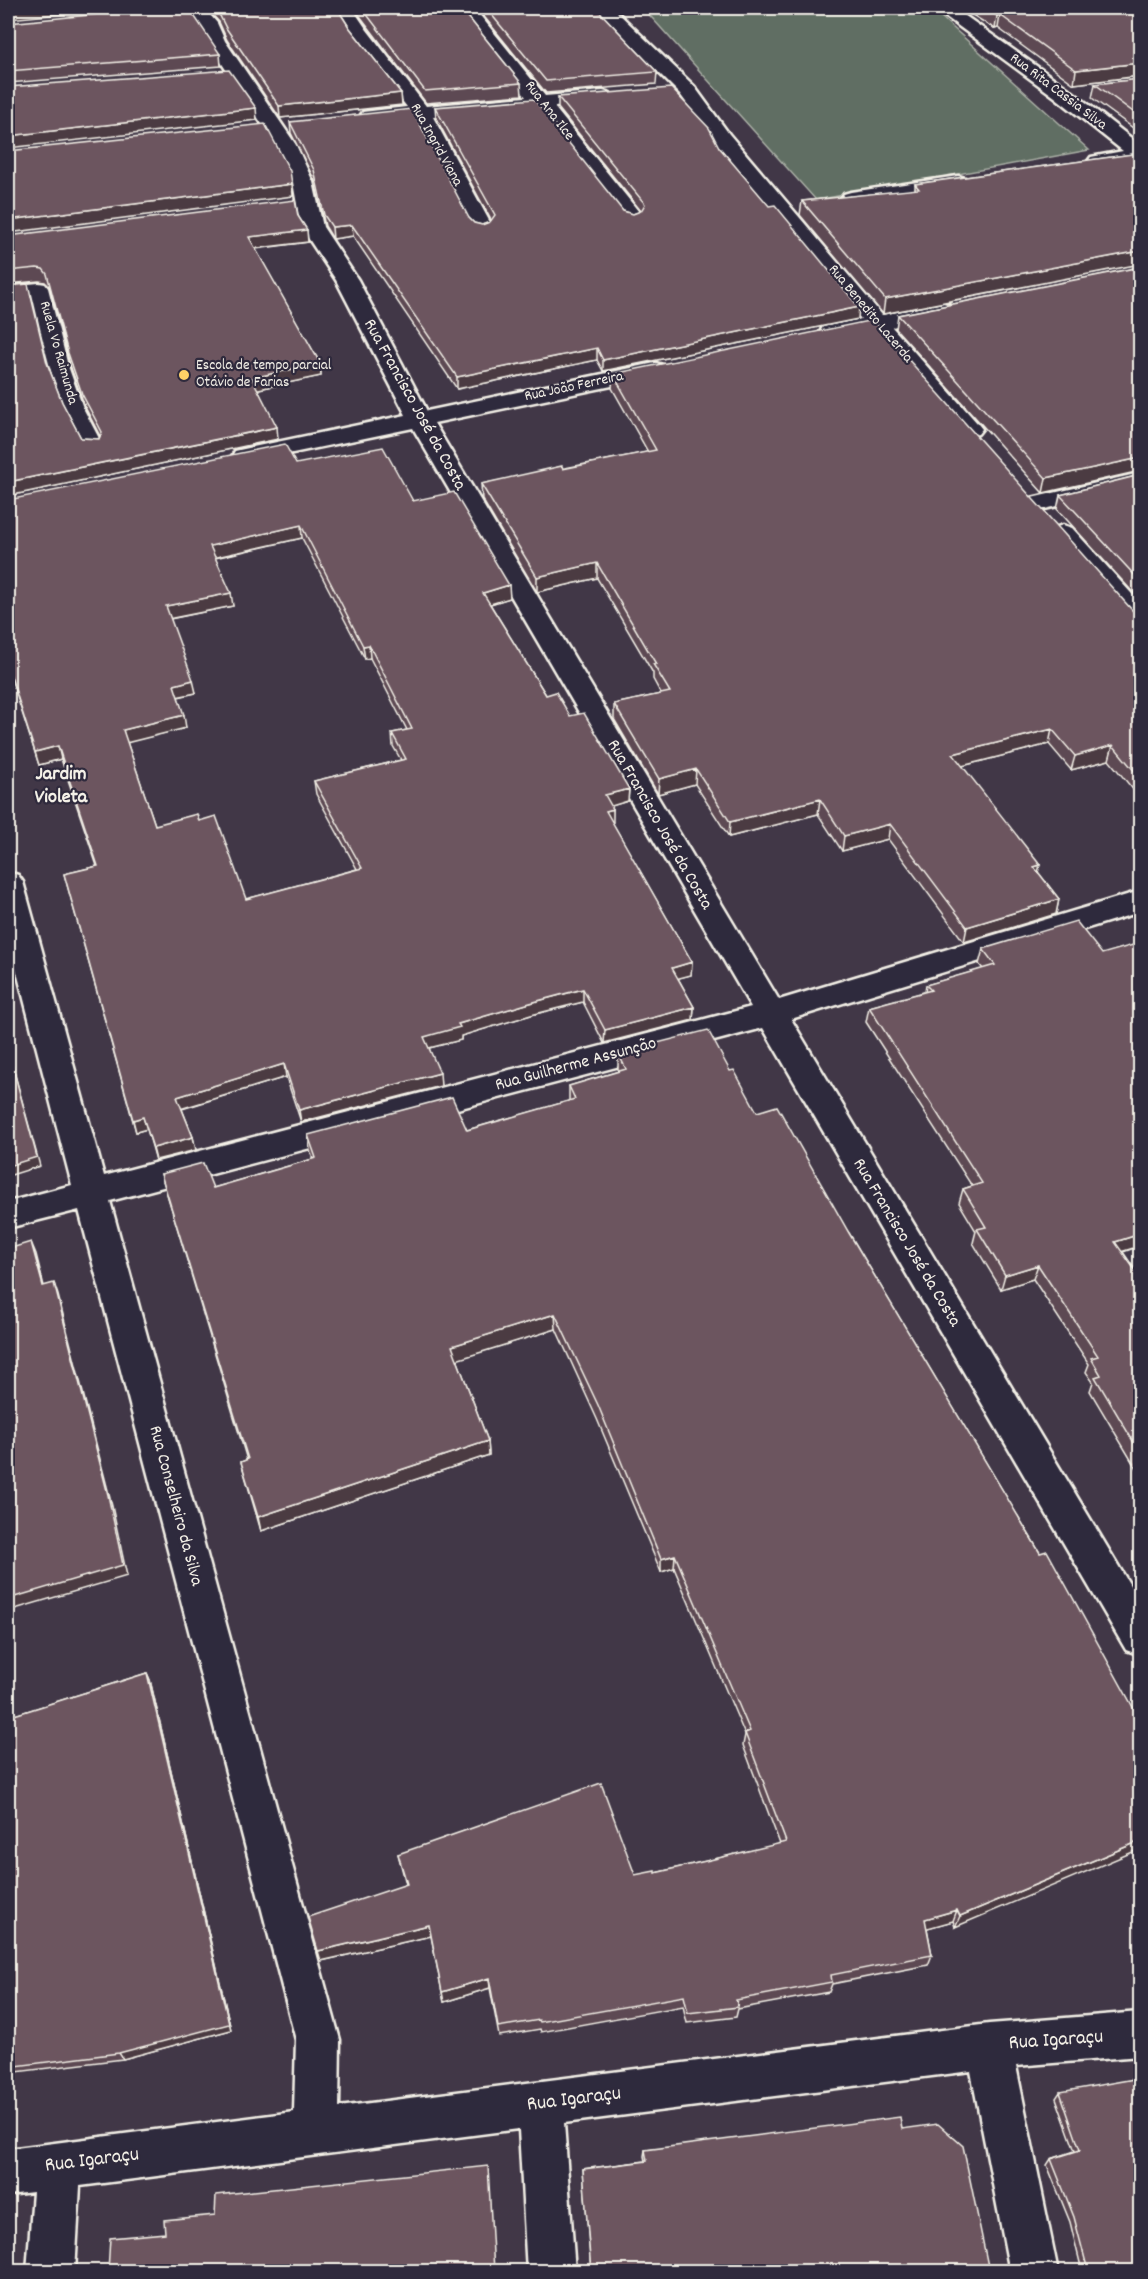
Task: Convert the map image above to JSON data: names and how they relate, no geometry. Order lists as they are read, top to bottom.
{
  "streets": {
    "street": [
      "Rua Rita Cassia Silva",
      "Rua Ana Ilce",
      "Rua Ingrid Viana",
      "Rua Benedito Lacerda",
      "Rua João Ferreira",
      "Rua Francisco José da Costa",
      "Rua Guilherme Assunção",
      "Rua Conselheiro da Silva",
      "Rua Igaraçu"
    ],
    "lane": ["Ruela Vo Raimunda"]
  },
  "crossings": [
    ["Rua João Ferreira", "Rua Francisco José da Costa"],
    ["Rua Francisco José da Costa", "Rua Guilherme Assunção"],
    ["Rua Guilherme Assunção", "Rua Conselheiro da Silva"],
    ["Rua Conselheiro da Silva", "Rua Igaraçu"]
  ],
  "districts": ["Jardim Violeta"],
  "places": ["Escola de tempo parcial Otávio de Farias"]
}
